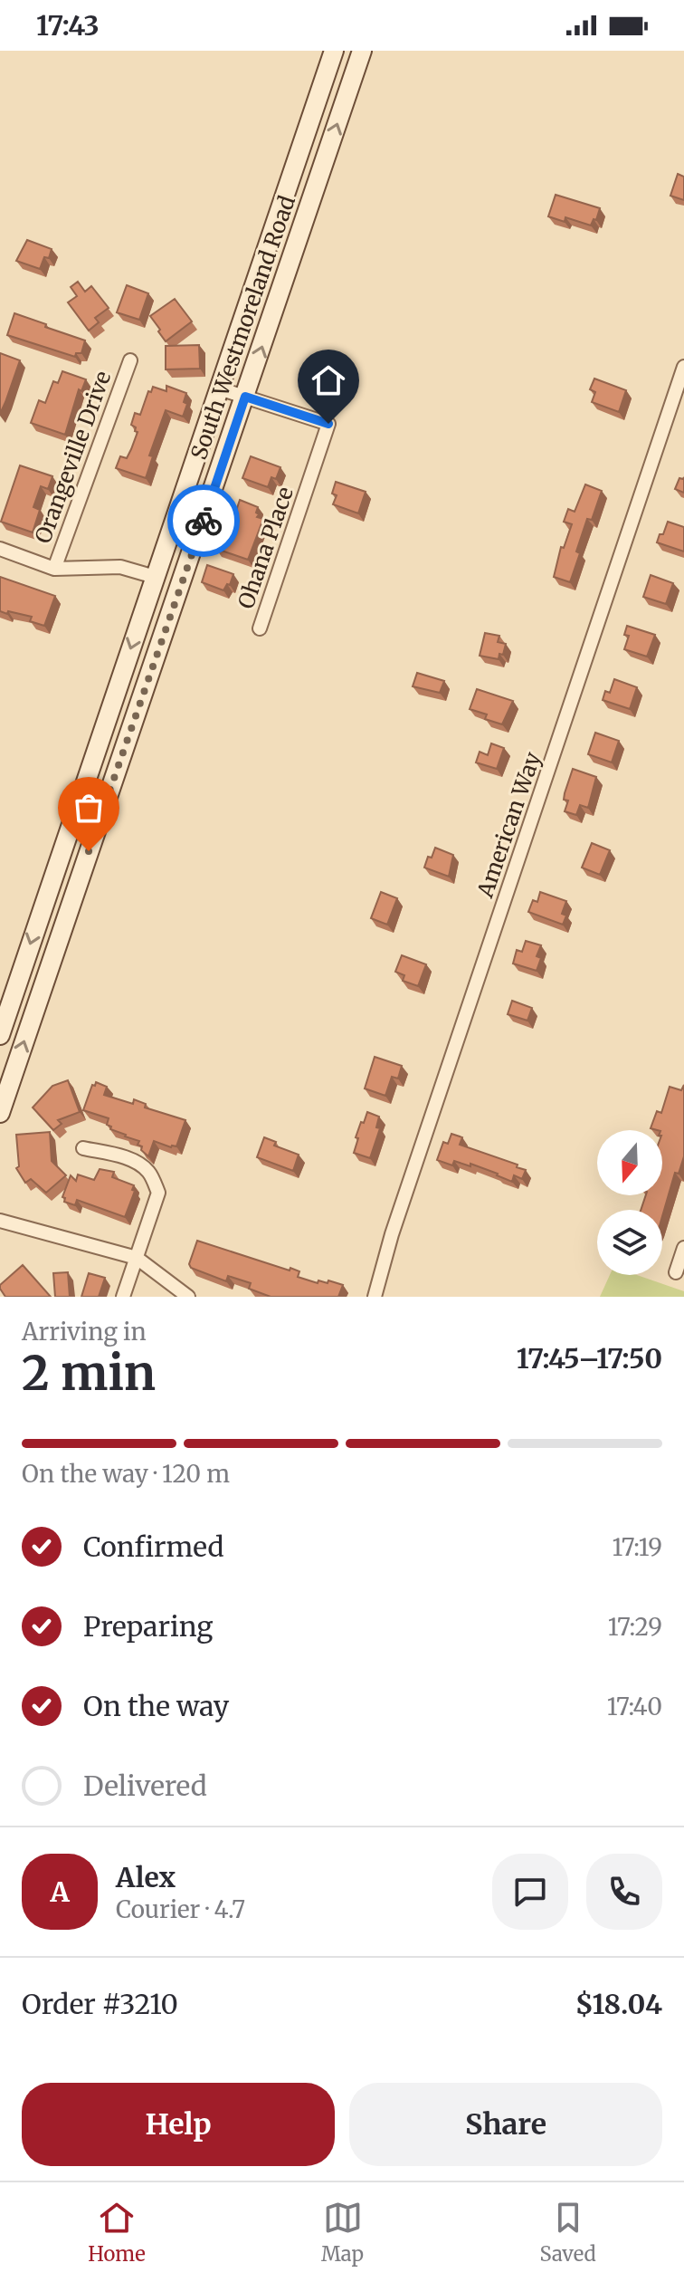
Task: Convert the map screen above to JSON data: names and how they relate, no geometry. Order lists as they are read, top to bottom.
{
  "streets": {
    "main road": ["South Westmoreland Road"],
    "street": ["Orangeville Drive", "Ohana Place", "American Way"]
  },
  "crossings": [
    ["South Westmoreland Road", "Ohana Place"]
  ],
  "north": "bottom",
  "page": {
    "status": "17:43",
    "heading": ["2 min", "Arriving in", "17:45–17:50"],
    "panel": [
      "Alex",
      "Courier · 4.7",
      "Order #3210",
      "$18.04"
    ],
    "bar": "On the way · 120 m",
    "list": [
      ["Confirmed", "17:19"],
      ["Preparing", "17:29"],
      ["On the way", "17:40"],
      "Delivered"
    ],
    "round": "A",
    "buttons": ["Help", "Share"],
    "tabs": ["Home", "Map", "Saved"]
  }
}
